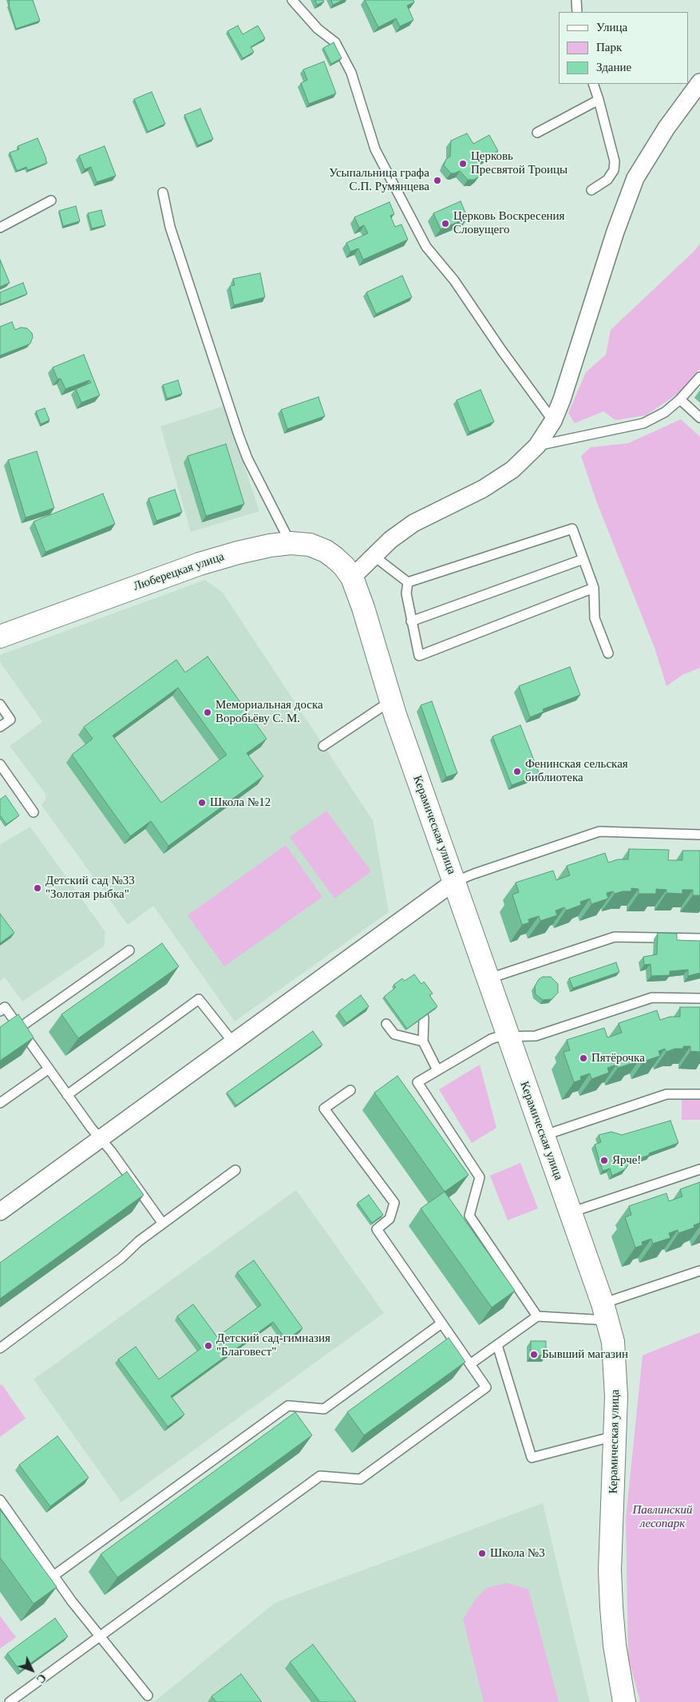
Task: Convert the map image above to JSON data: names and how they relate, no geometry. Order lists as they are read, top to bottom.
{
  "streets": {
    "main road": ["Люберецкая улица", "Керамическая улица"]
  },
  "crossings": [
    ["Люберецкая улица", "Керамическая улица"]
  ],
  "parks": ["Павлинский лесопарк"],
  "places": [
    "Церковь Пресвятой Троицы",
    "Усыпальница графа С.П. Румянцева",
    "Церковь Воскресения Словущего",
    "Мемориальная доска Воробьёву С. М.",
    "Фенинская сельская библиотека",
    "Школа №12",
    "Детский сад №33 \"Золотая рыбка\"",
    "Пятёрочка",
    "Ярче!",
    "Детский сад-гимназия \"Благовест\"",
    "Бывший магазин",
    "Школа №3"
  ],
  "legend": ["Улица", "Парк", "Здание"],
  "north": "bottom right"
}
